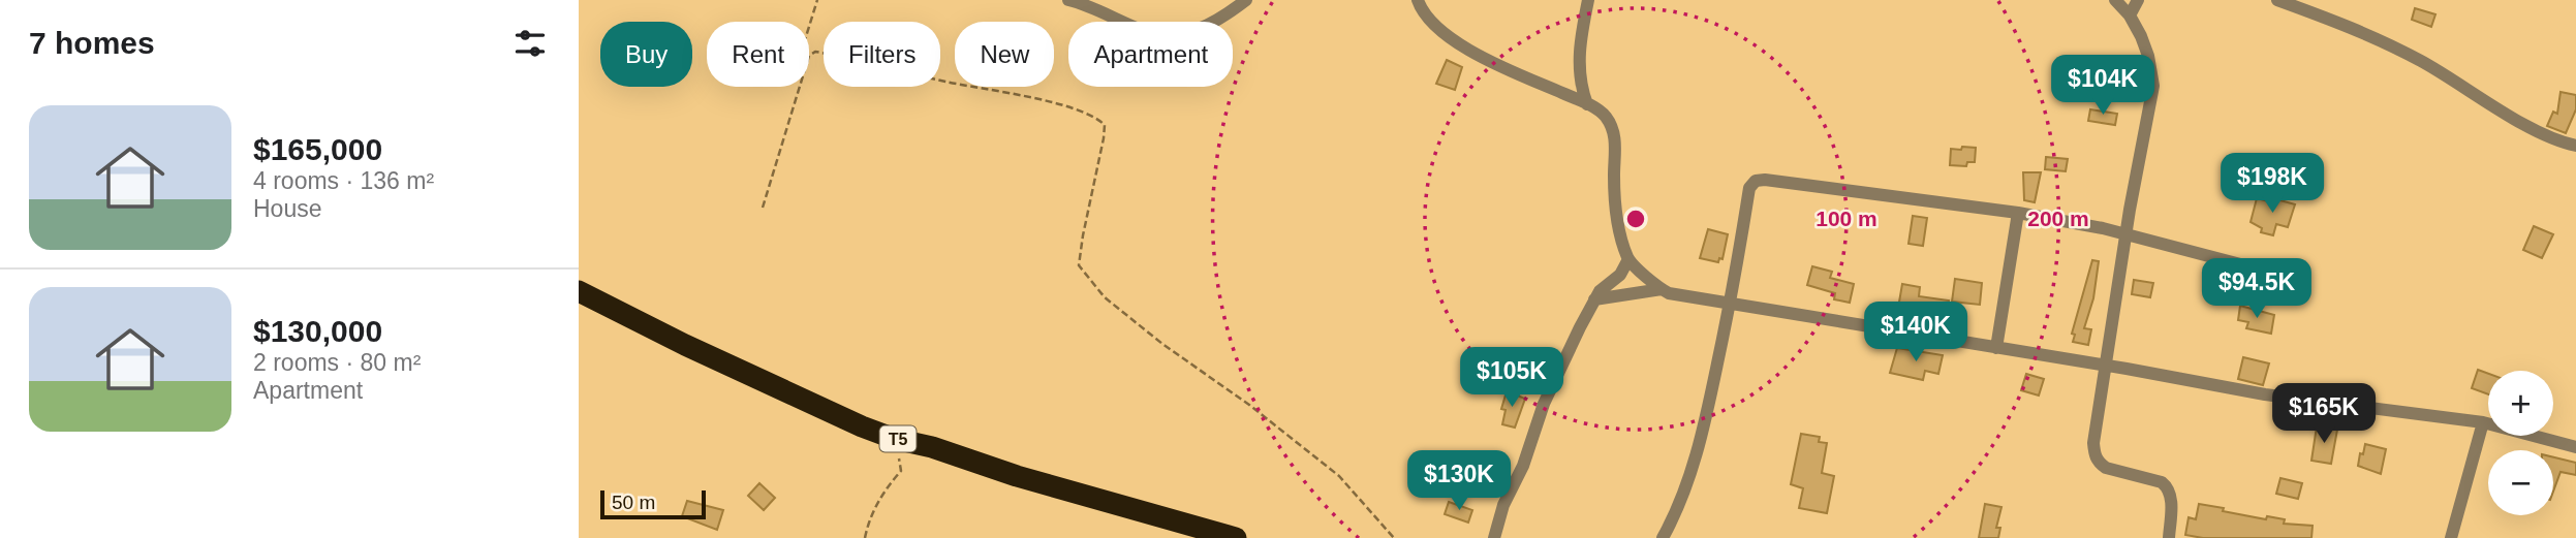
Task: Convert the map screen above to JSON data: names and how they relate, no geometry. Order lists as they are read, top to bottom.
{
  "streets": {
    "highway": ["T5"]
  },
  "scale_bar": "50 m",
  "page": {
    "heading": "7 homes",
    "chip": [
      "Buy",
      "Rent",
      "Filters",
      "New",
      "Apartment"
    ],
    "price": [
      "$104K",
      "$198K",
      "$94.5K",
      "$140K",
      "$105K",
      "$165K",
      "$130K"
    ],
    "list": [
      {
        "name": "$165,000",
        "note": "4 rooms · 136 m² · House"
      },
      {
        "name": "$130,000",
        "note": "2 rooms · 80 m² · Apartment"
      }
    ],
    "map_buttons": ["+", "−"],
    "scale": "50 m"
  },
  "rings": ["100 m", "200 m"]
}
